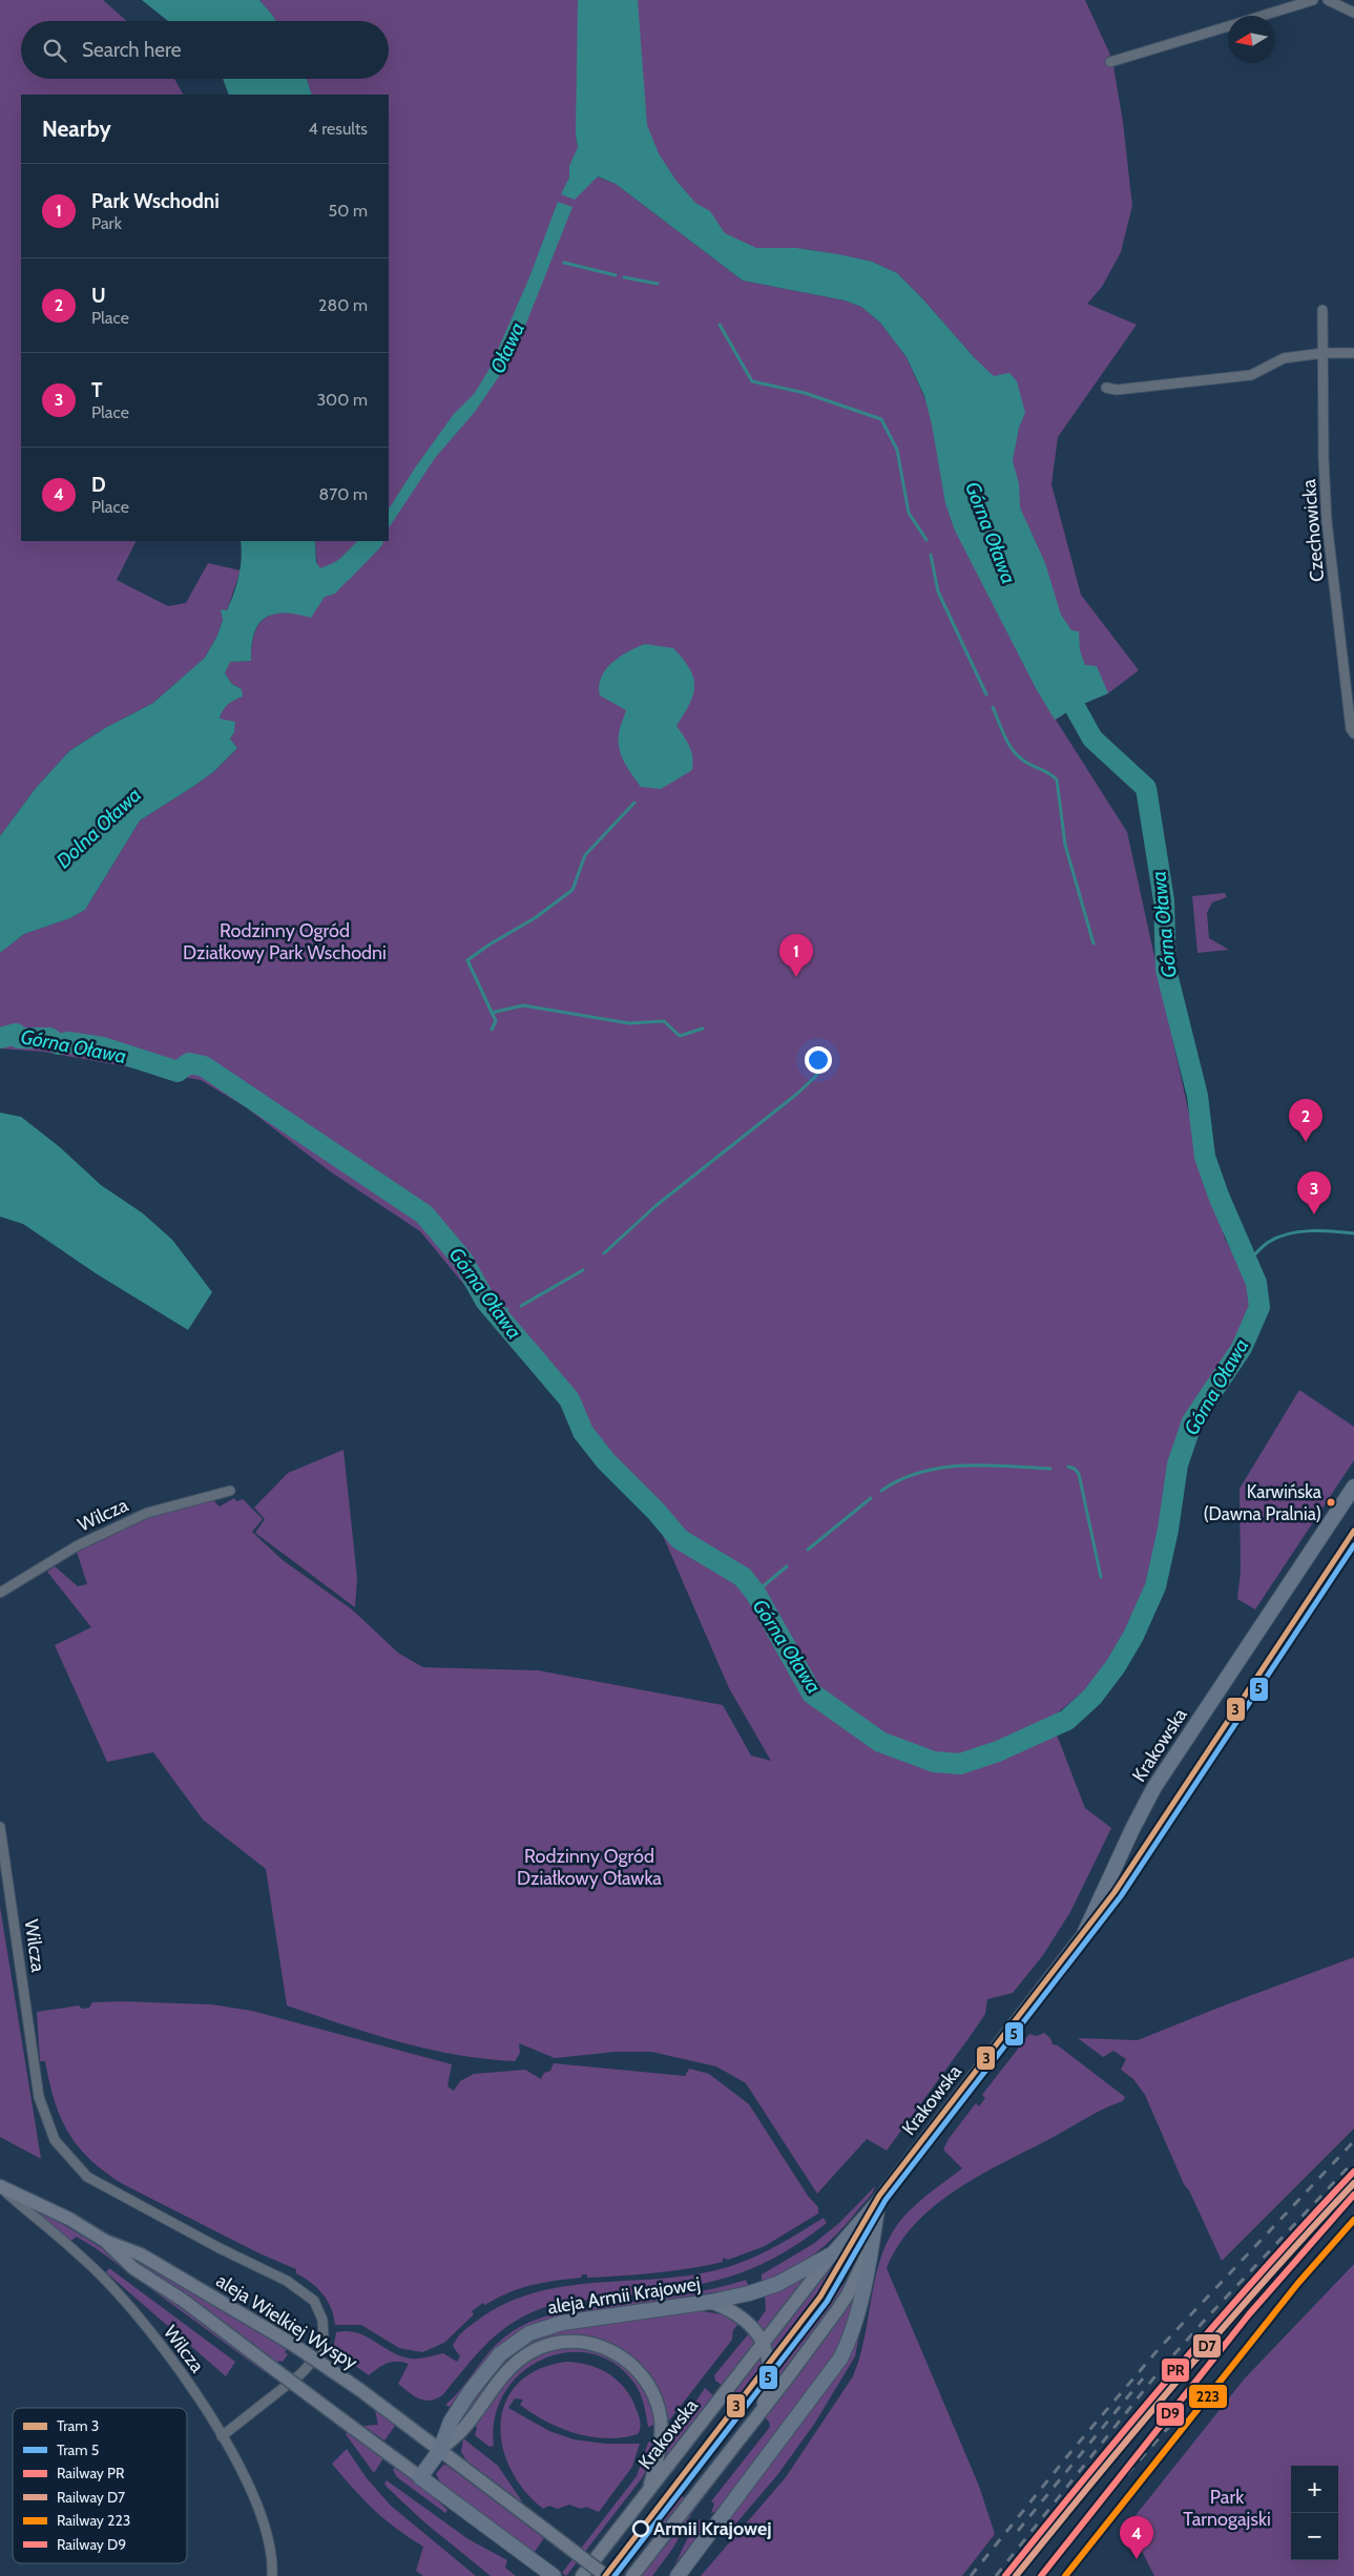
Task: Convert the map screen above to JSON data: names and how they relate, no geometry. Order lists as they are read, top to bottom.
{
  "streets": {
    "main road": ["Krakowska", "aleja Armii Krajowej", "aleja Wielkiej Wyspy"],
    "street": ["Czechowicka", "Wilcza"]
  },
  "crossings": [
    ["Wilcza", "aleja Wielkiej Wyspy"],
    ["Krakowska", "aleja Armii Krajowej"],
    ["aleja Armii Krajowej", "aleja Wielkiej Wyspy"]
  ],
  "water": ["Oława", "Górna Oława", "Dolna Oława"],
  "parks": ["Rodzinny Ogród Działkowy Park Wschodni", "Rodzinny Ogród Działkowy Oławka", "Park Tarnogajski"],
  "places": ["Karwińska (Dawna Pralnia)", "Armii Krajowej"],
  "lines": [
    "tram line 3",
    "tram line 5",
    "rail line PR",
    "rail line D7",
    "rail line D9",
    "rail line 223"
  ],
  "legend": [
    "Tram 3",
    "Tram 5",
    "Railway PR",
    "Railway D7",
    "Railway 223",
    "Railway D9"
  ],
  "north": "left",
  "page": {
    "search": "Search here",
    "heading": ["Nearby", "4 results"],
    "list": [
      {
        "mark": "1",
        "name": "Park Wschodni",
        "note": "Park",
        "value": "50 m"
      },
      {
        "mark": "2",
        "name": "U",
        "note": "Place",
        "value": "280 m"
      },
      {
        "mark": "3",
        "name": "T",
        "note": "Place",
        "value": "300 m"
      },
      {
        "mark": "4",
        "name": "D",
        "note": "Place",
        "value": "870 m"
      }
    ],
    "pins": [
      "1",
      "2",
      "3",
      "4"
    ],
    "map_buttons": ["+", "−"]
  }
}
